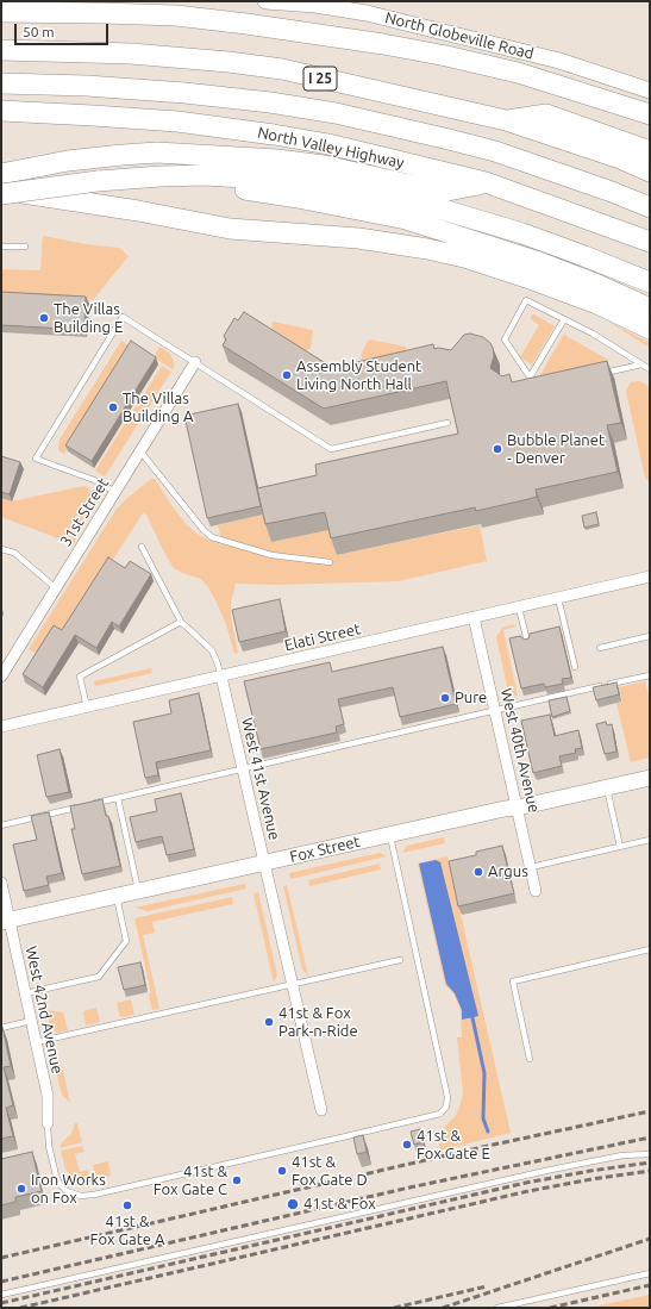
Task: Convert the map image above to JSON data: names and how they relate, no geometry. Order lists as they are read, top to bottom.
{
  "streets": {
    "highway": ["I 25", "North Valley Highway"],
    "street": [
      "North Globeville Road",
      "31st Street",
      "Elati Street",
      "West 40th Avenue",
      "West 41st Avenue",
      "Fox Street",
      "West 42nd Avenue"
    ]
  },
  "crossings": [
    ["Elati Street", "West 40th Avenue"],
    ["Elati Street", "West 41st Avenue"],
    ["West 40th Avenue", "Fox Street"],
    ["West 41st Avenue", "Fox Street"],
    ["Fox Street", "West 42nd Avenue"]
  ],
  "places": [
    "The Villas Building E",
    "Assembly Student Living North Hall",
    "The Villas Building A",
    "Bubble Planet - Denver",
    "Pure",
    "Argus",
    "41st & Fox Park-n-Ride",
    "41st & Fox Gate E",
    "41st & Fox Gate D",
    "41st & Fox Gate C",
    "Iron Works on Fox",
    "41st & Fox",
    "41st & Fox Gate A"
  ],
  "scale_bar": "50 m"
}
